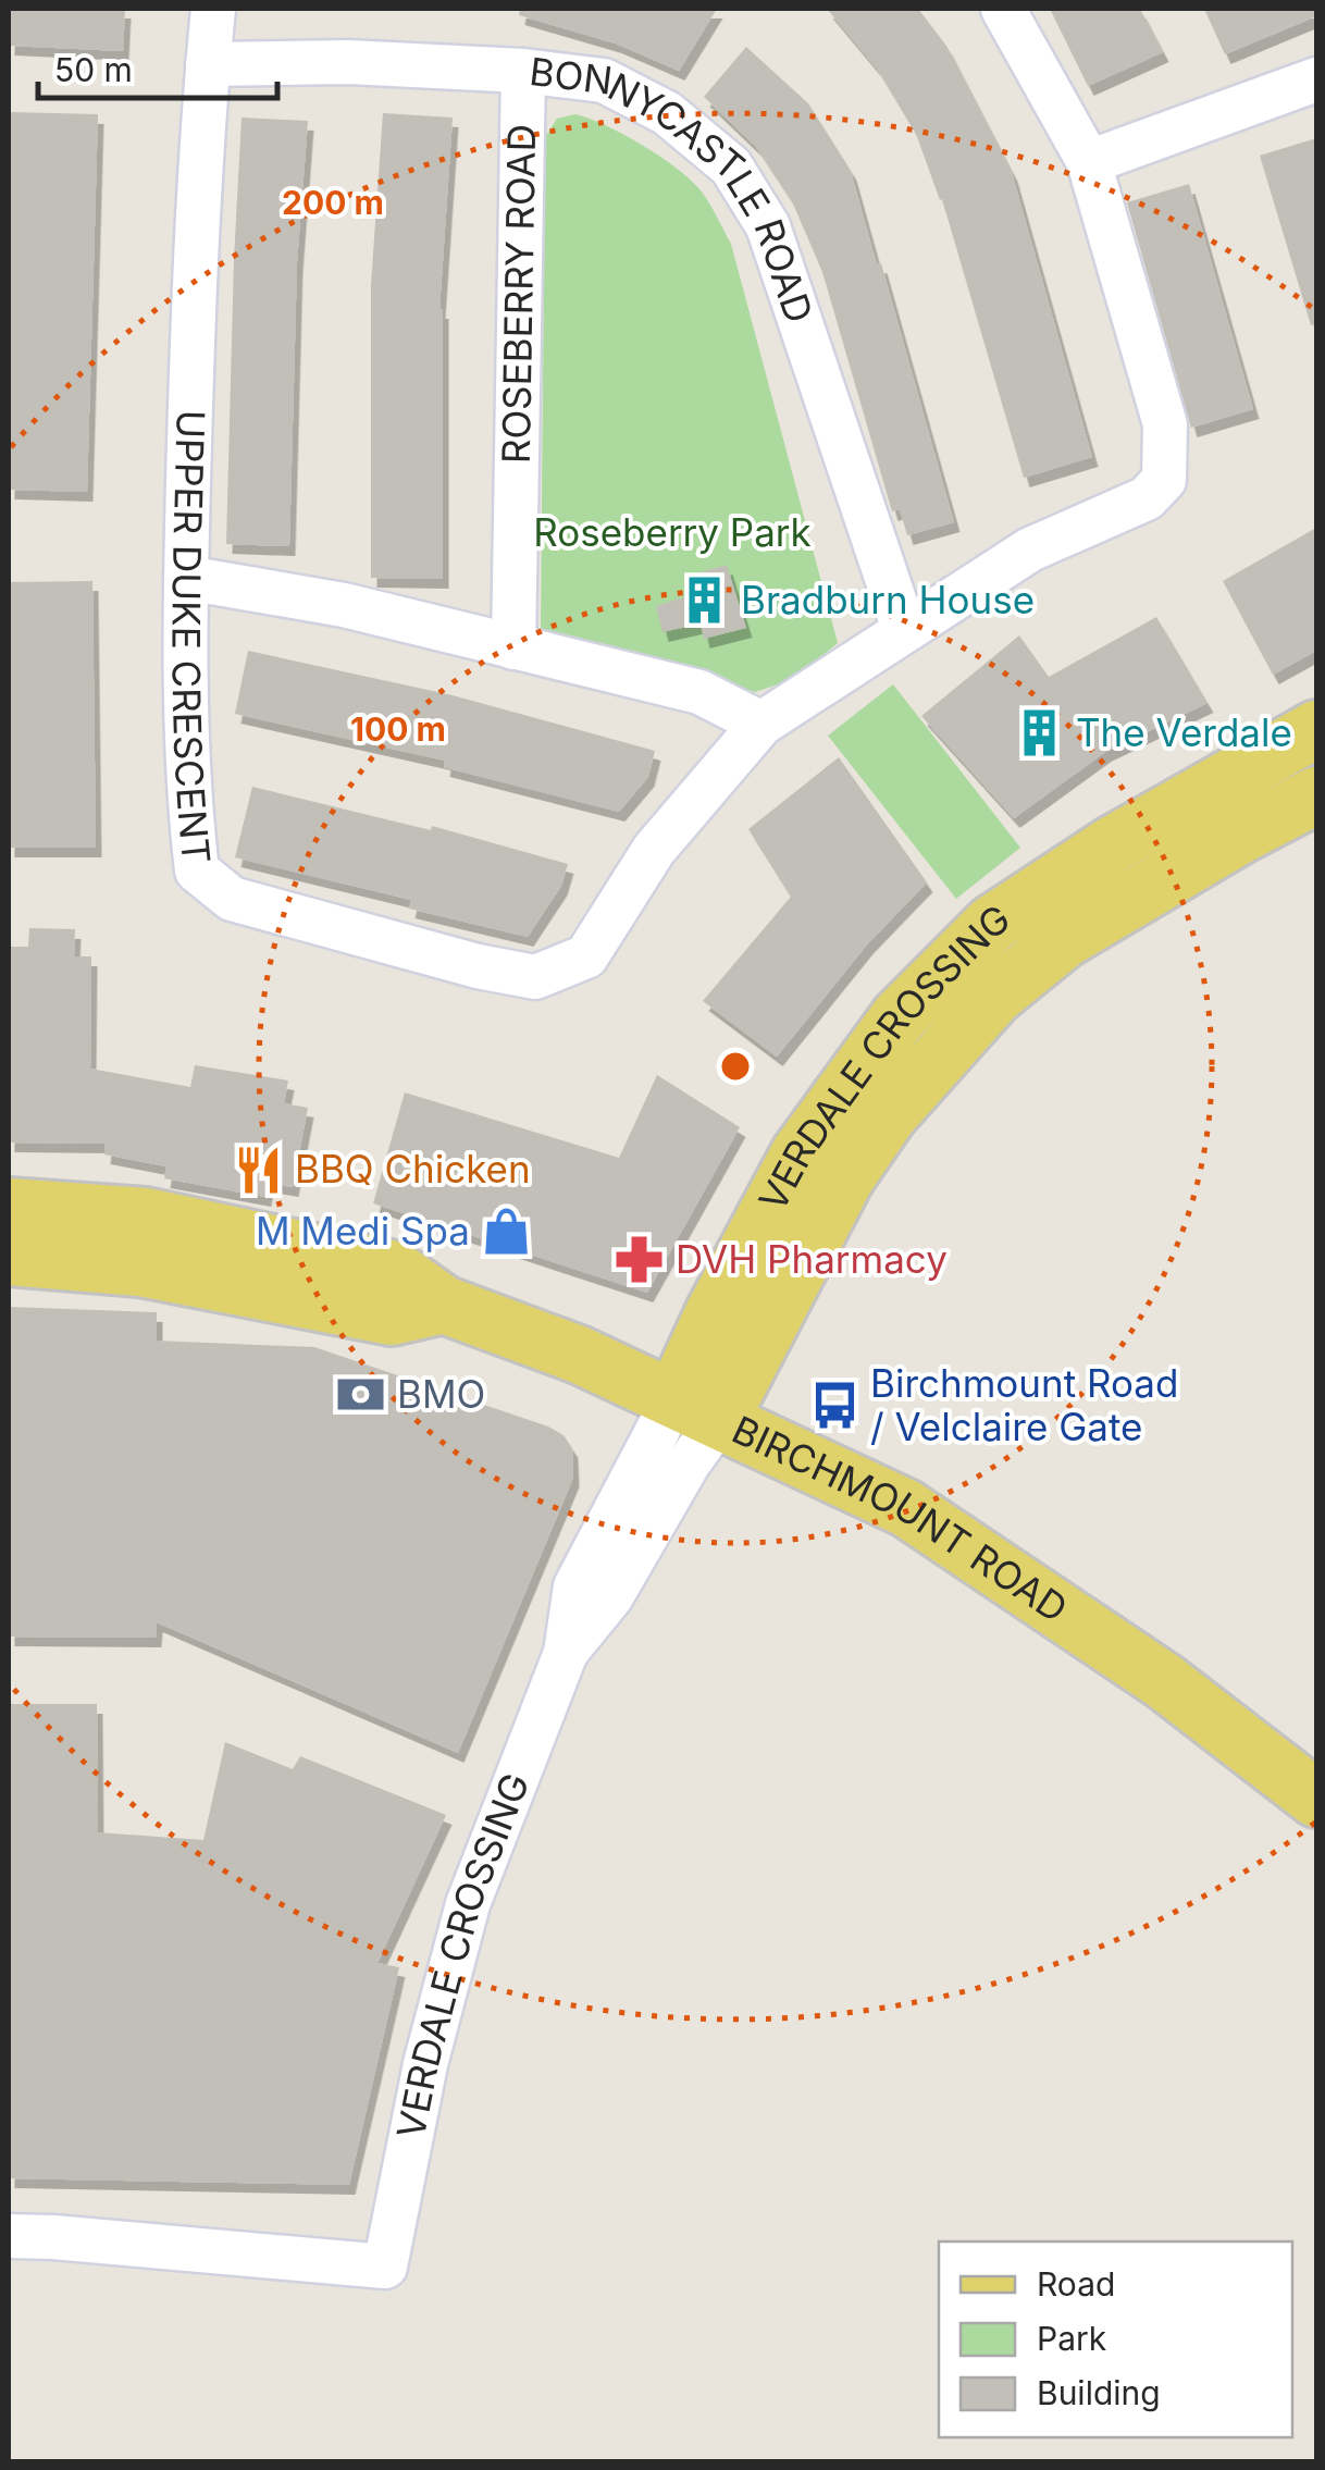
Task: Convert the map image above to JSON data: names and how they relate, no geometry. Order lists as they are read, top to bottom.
{
  "streets": {
    "main road": ["VERDALE CROSSING", "BIRCHMOUNT ROAD"],
    "street": ["BONNYCASTLE ROAD", "ROSEBERRY ROAD", "UPPER DUKE CRESCENT"]
  },
  "crossings": [
    ["BONNYCASTLE ROAD", "ROSEBERRY ROAD"],
    ["BONNYCASTLE ROAD", "UPPER DUKE CRESCENT"],
    ["VERDALE CROSSING", "BIRCHMOUNT ROAD"]
  ],
  "parks": ["Roseberry Park"],
  "places": {
    "building": ["Bradburn House", "The Verdale"],
    "restaurant": ["BBQ Chicken"],
    "shop": ["M Medi Spa"],
    "pharmacy": ["DVH Pharmacy"],
    "bank": ["BMO"],
    "bus stop": ["Birchmount Road / Velclaire Gate"]
  },
  "legend": ["Road", "Park", "Building"],
  "scale_bar": "50 m",
  "rings": ["200 m", "100 m"]
}
